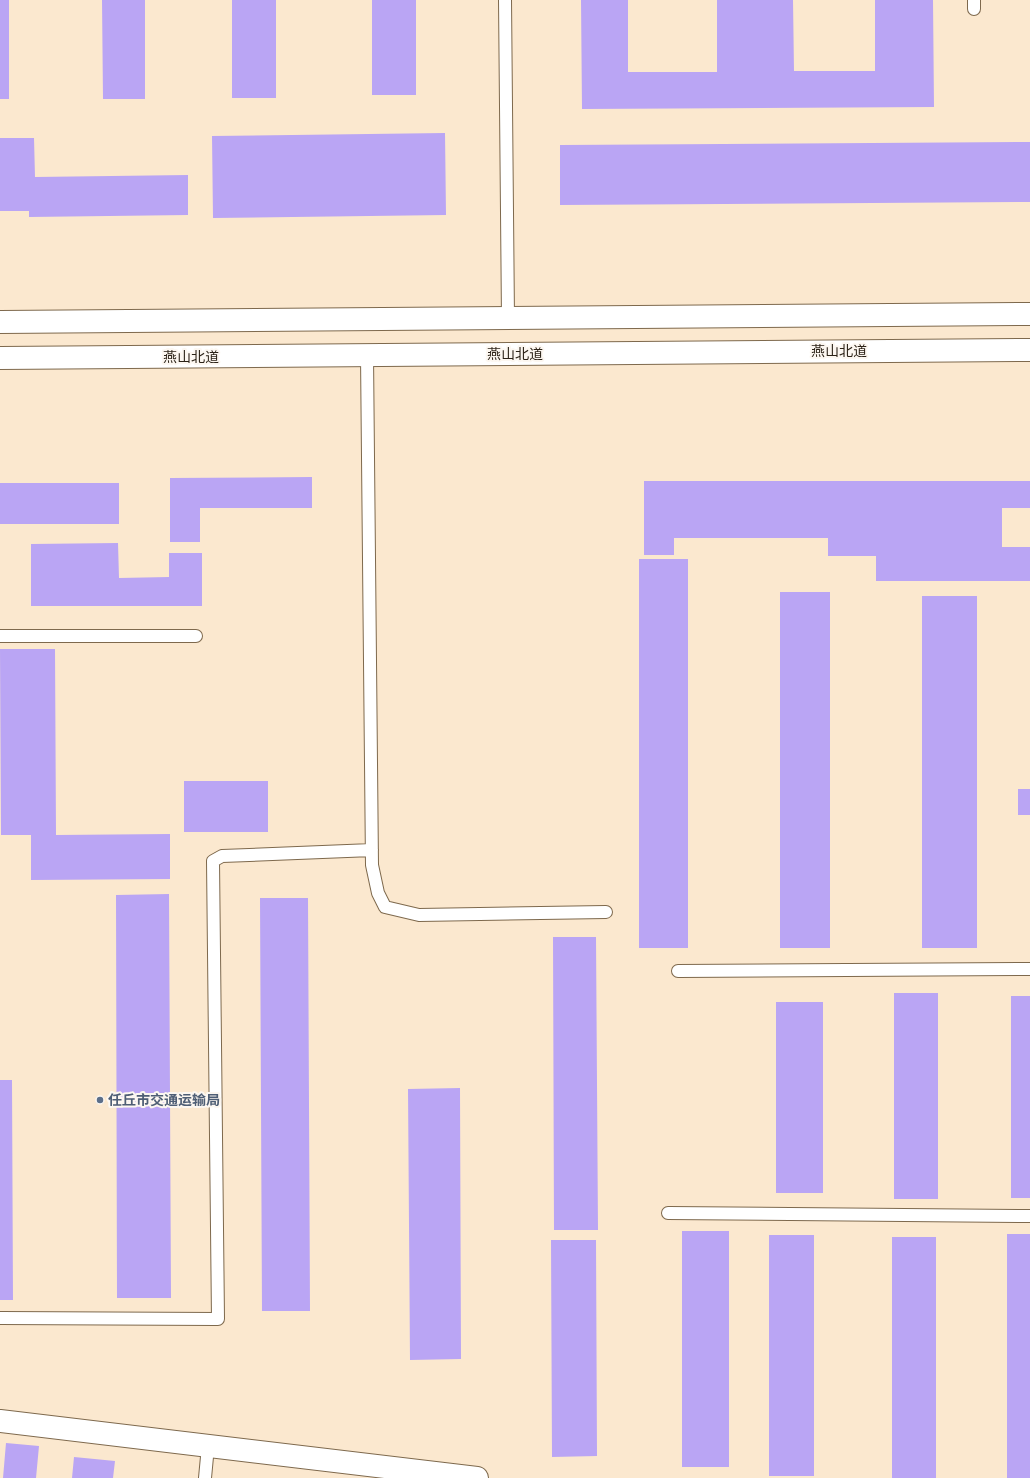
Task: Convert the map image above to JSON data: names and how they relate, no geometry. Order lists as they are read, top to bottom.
{
  "streets": {
    "main road": ["燕山北道"]
  },
  "places": ["任丘市交通运输局"]
}
